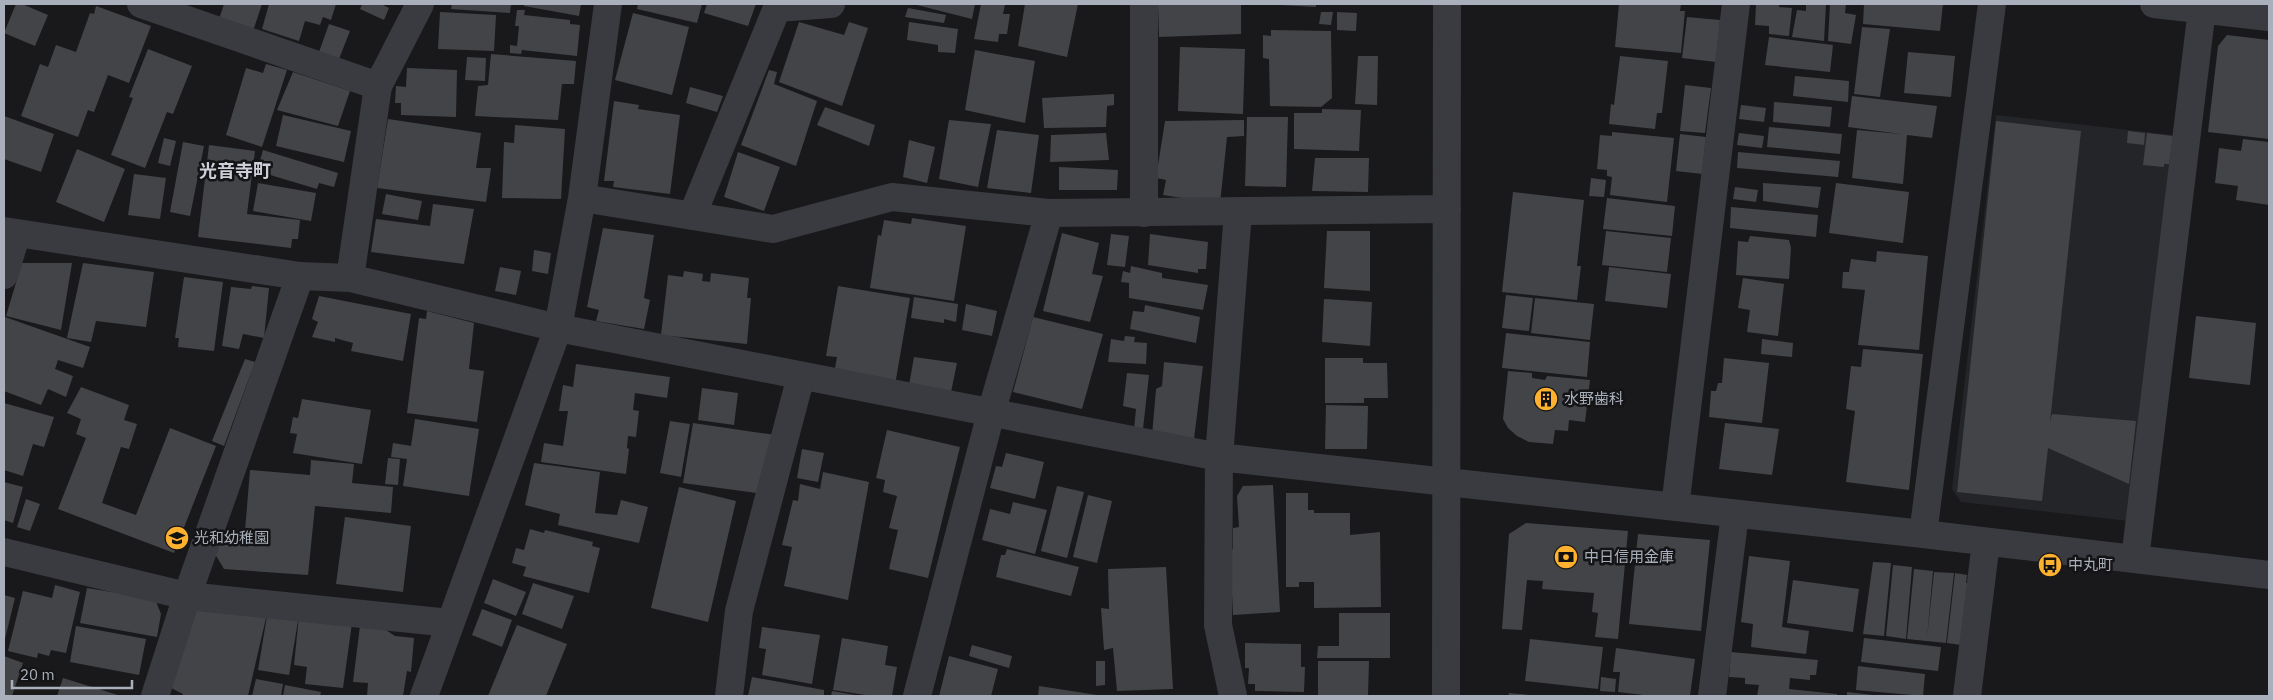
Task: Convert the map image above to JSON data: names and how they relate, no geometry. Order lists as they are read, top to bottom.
{
  "districts": ["光音寺町"],
  "places": {
    "building": ["水野歯科"],
    "school or university": ["光和幼稚園"],
    "bank": ["中日信用金庫"],
    "bus stop": ["中丸町"]
  },
  "scale_bar": "20 m"
}
